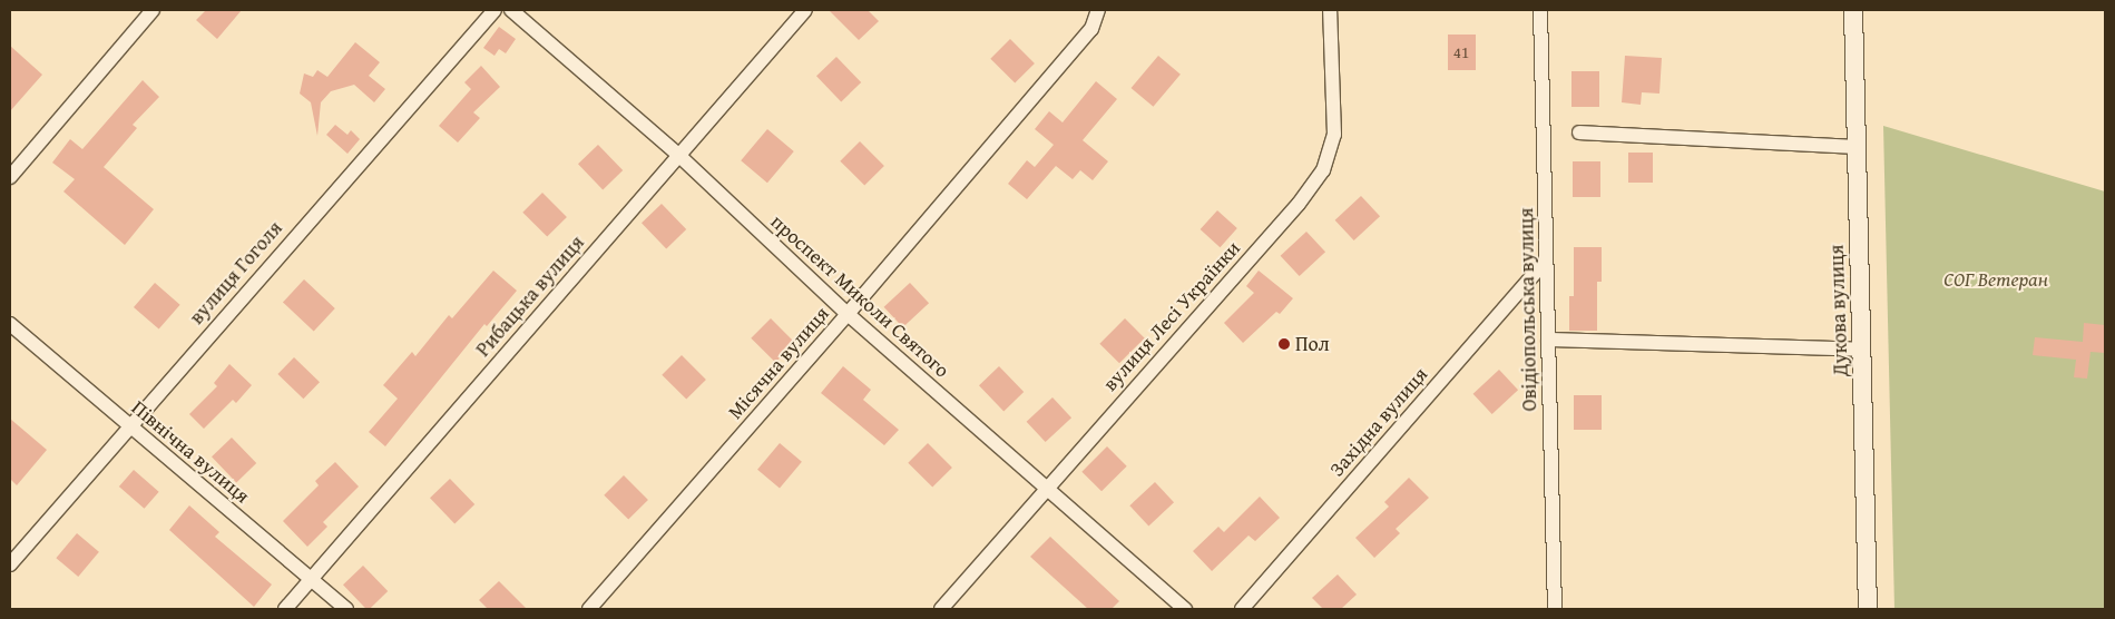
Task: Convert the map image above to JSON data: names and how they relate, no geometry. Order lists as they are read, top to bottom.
{
  "streets": {
    "street": [
      "вулиця Гоголя",
      "Рибацька вулиця",
      "проспект Миколи Святого",
      "Овідіопольська вулиця",
      "Дукова вулиця",
      "вулиця Лесі Українки",
      "Місячна вулиця",
      "Західна вулиця",
      "Північна вулиця"
    ]
  },
  "crossings": [
    ["вулиця Гоголя", "Північна вулиця"],
    ["Рибацька вулиця", "проспект Миколи Святого"],
    ["Рибацька вулиця", "Північна вулиця"],
    ["проспект Миколи Святого", "вулиця Лесі Українки"],
    ["проспект Миколи Святого", "Місячна вулиця"],
    ["Овідіопольська вулиця", "Західна вулиця"]
  ],
  "parks": ["СОГ Ветеран"],
  "places": ["Пол"],
  "house_numbers": ["41"]
}
